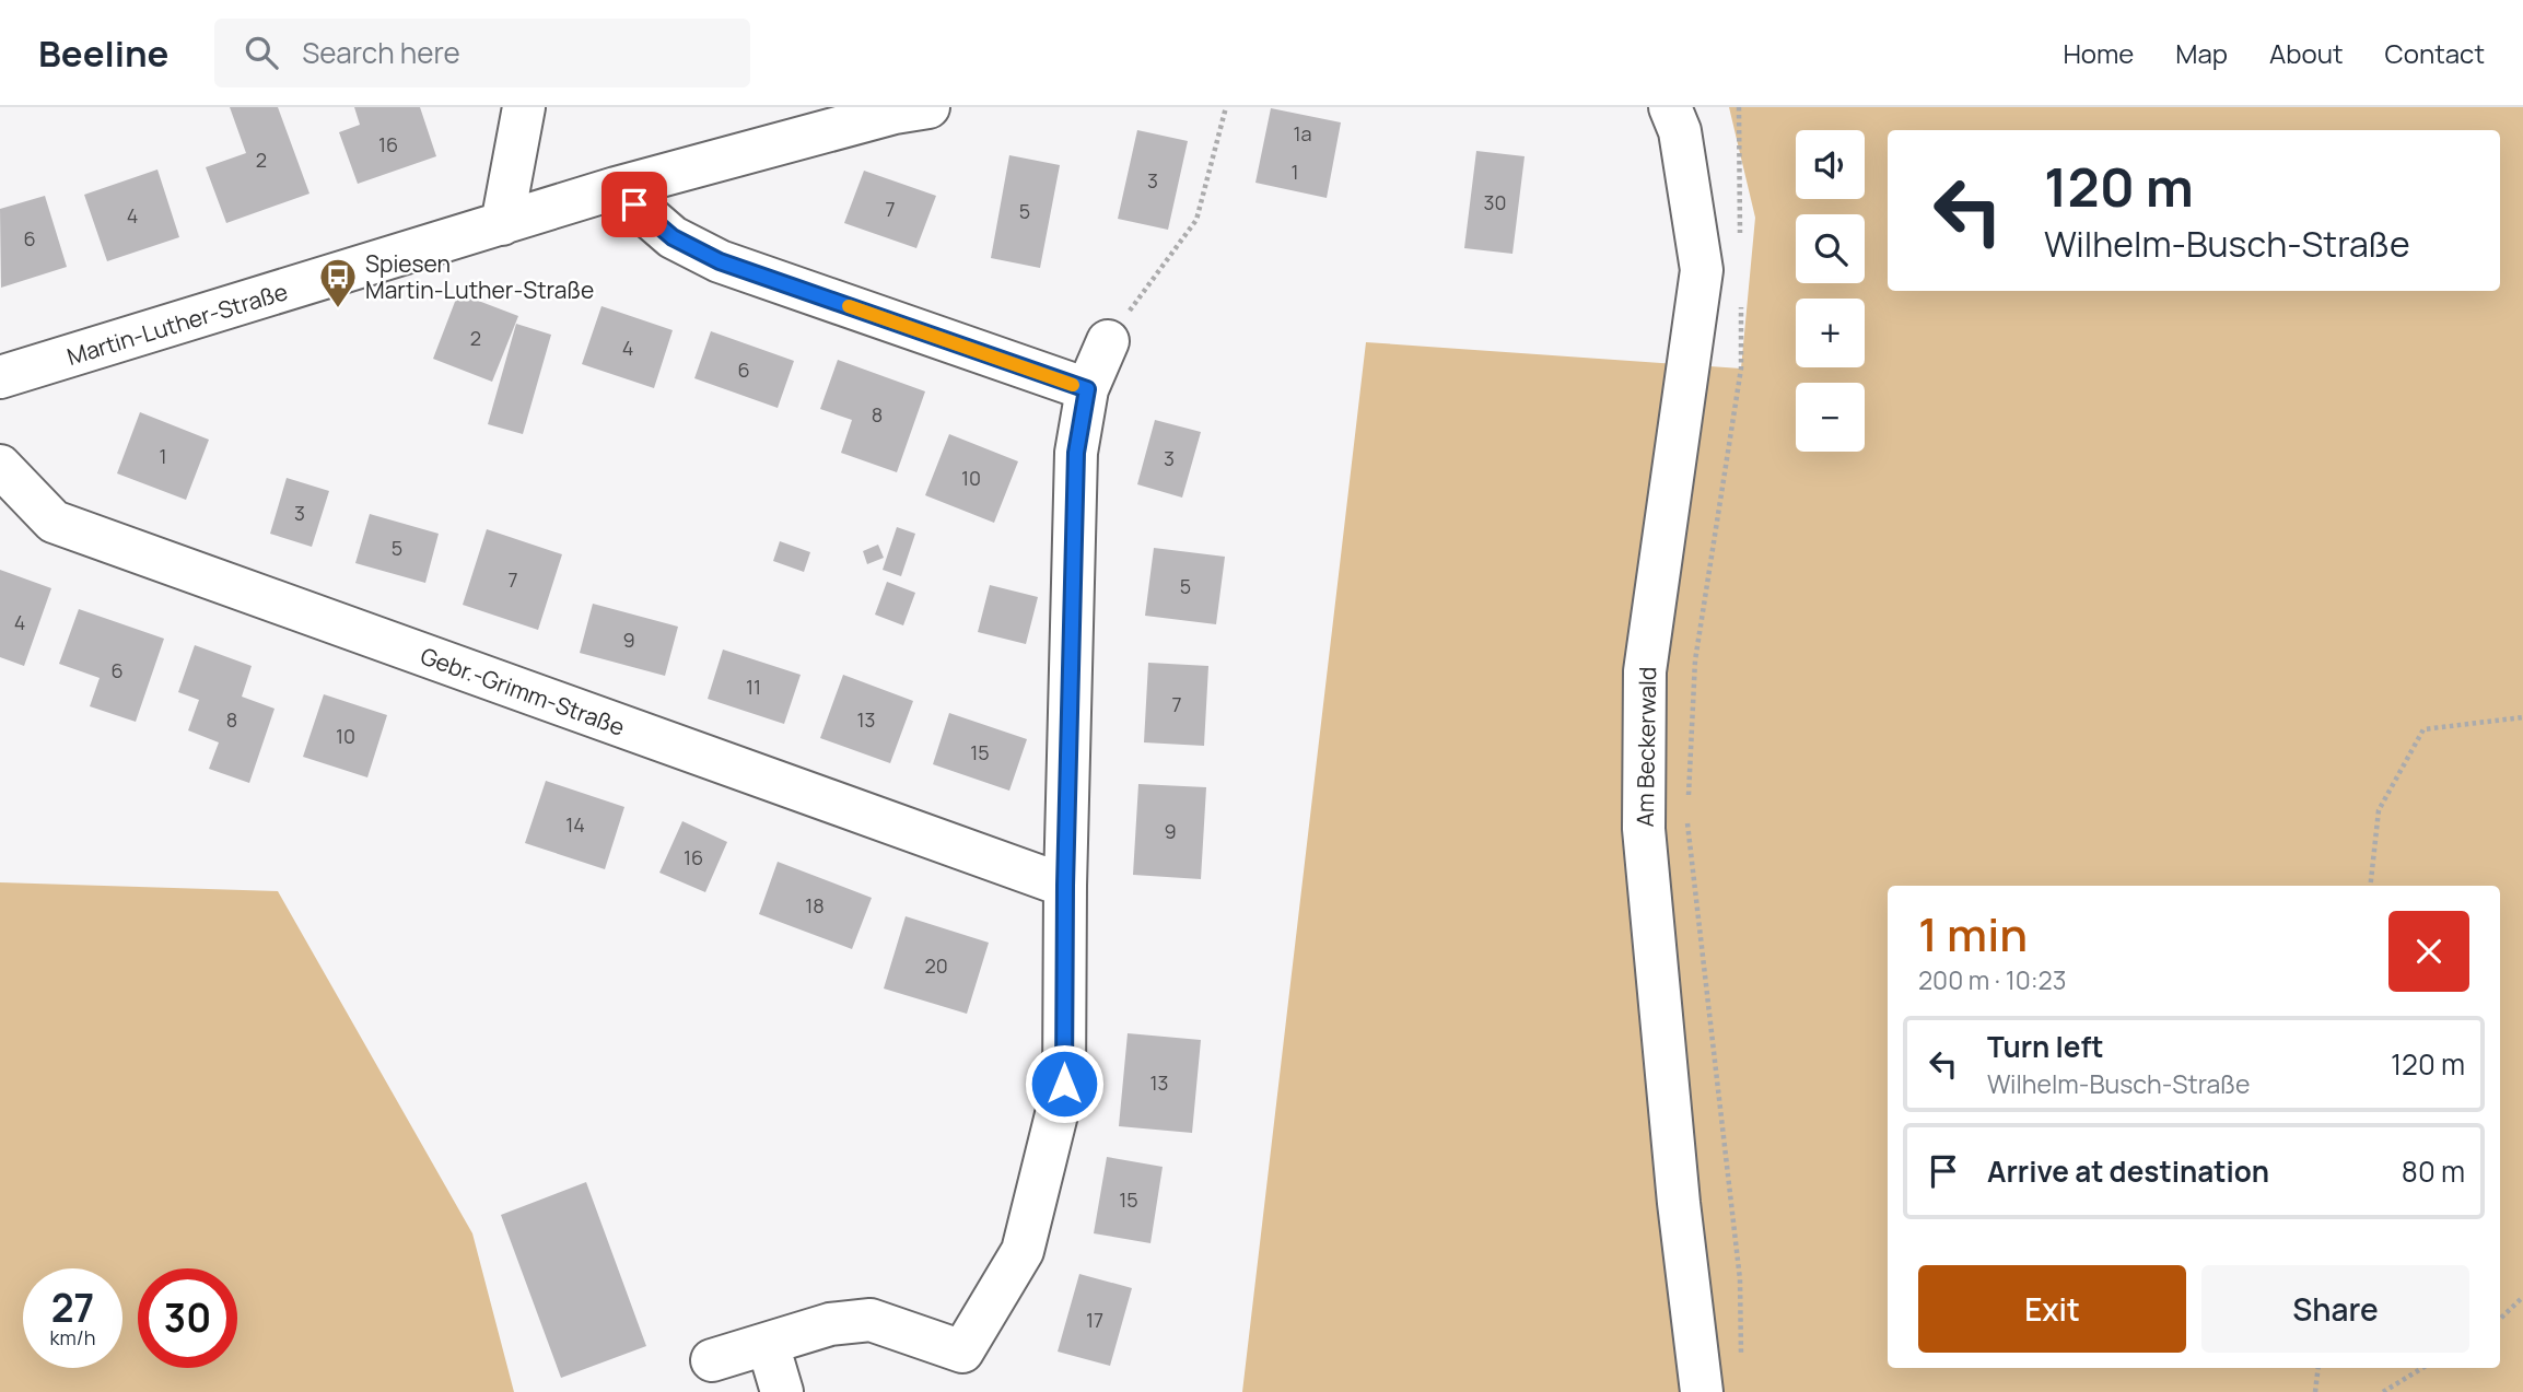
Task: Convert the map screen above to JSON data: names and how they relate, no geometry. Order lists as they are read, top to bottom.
{
  "streets": {
    "street": ["Martin-Luther-Straße", "Gebr.-Grimm-Straße", "Am Beckerwald"]
  },
  "places": {
    "bus stop": ["Spiesen Martin-Luther-Straße"]
  },
  "house_numbers": [
    "1a",
    "16",
    "2",
    "1",
    "3",
    "30",
    "7",
    "5",
    "4",
    "6",
    "2",
    "4",
    "6",
    "8",
    "1",
    "3",
    "10",
    "3",
    "5",
    "7",
    "5",
    "4",
    "9",
    "6",
    "11",
    "7",
    "8",
    "13",
    "10",
    "15",
    "14",
    "9",
    "16",
    "18",
    "20",
    "13",
    "15",
    "17"
  ],
  "page": {
    "header": "Beeline",
    "search": "Search here",
    "nav": [
      "Home",
      "Map",
      "About",
      "Contact"
    ],
    "map_buttons": ["+", "−"],
    "turn": ["120 m", "Wilhelm-Busch-Straße"],
    "heading": ["1 min", "200 m · 10:23"],
    "list": [
      {
        "name": "Turn left",
        "note": "Wilhelm-Busch-Straße",
        "value": "120 m"
      },
      {
        "name": "Arrive at destination",
        "value": "80 m"
      }
    ],
    "buttons": ["Exit", "Share"],
    "speed": "27 km/h",
    "limit": "30"
  }
}
